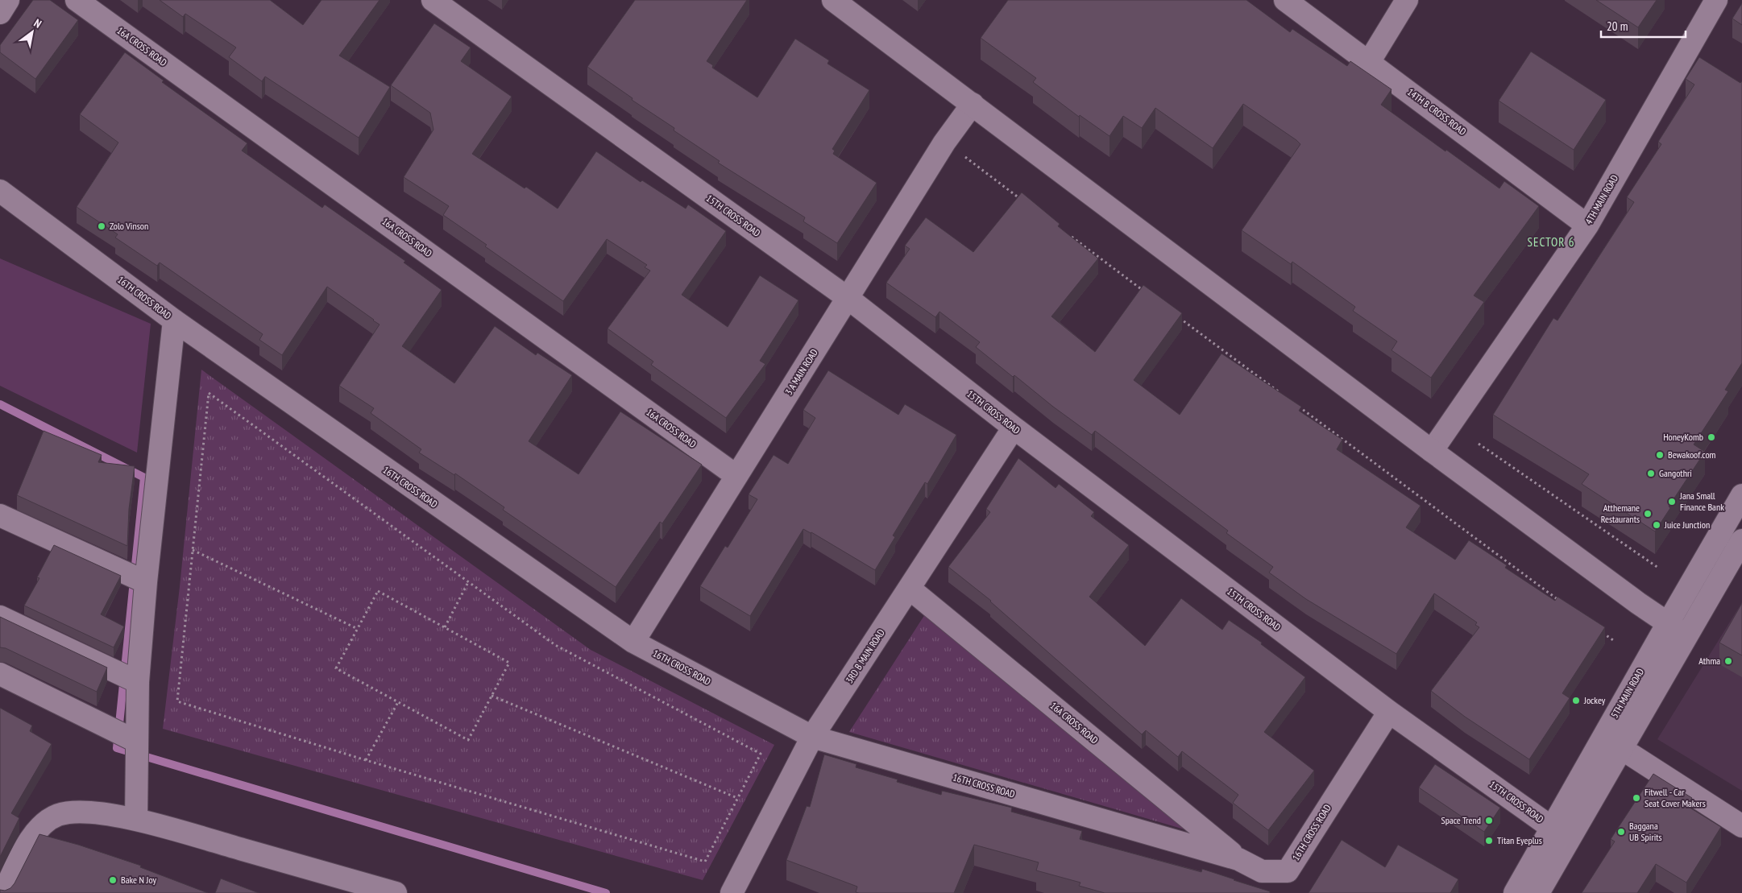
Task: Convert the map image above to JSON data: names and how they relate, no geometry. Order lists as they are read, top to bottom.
{
  "streets": {
    "street": [
      "16A CROSS ROAD",
      "14TH B CROSS ROAD",
      "4TH MAIN ROAD",
      "15TH CROSS ROAD",
      "16TH CROSS ROAD",
      "3 A MAIN ROAD",
      "3RD B MAIN ROAD",
      "5TH MAIN ROAD"
    ]
  },
  "crossings": [
    ["16A CROSS ROAD", "16TH CROSS ROAD"],
    ["16A CROSS ROAD", "3 A MAIN ROAD"],
    ["16A CROSS ROAD", "3RD B MAIN ROAD"],
    ["14TH B CROSS ROAD", "4TH MAIN ROAD"],
    ["15TH CROSS ROAD", "16TH CROSS ROAD"],
    ["15TH CROSS ROAD", "3 A MAIN ROAD"],
    ["15TH CROSS ROAD", "3RD B MAIN ROAD"],
    ["15TH CROSS ROAD", "5TH MAIN ROAD"],
    ["16TH CROSS ROAD", "3 A MAIN ROAD"],
    ["16TH CROSS ROAD", "3RD B MAIN ROAD"]
  ],
  "districts": ["SECTOR 6"],
  "places": [
    "Zolo Vinson",
    "HoneyKomb",
    "Bewakoof.com",
    "Gangothri",
    "Jana Small Finance Bank",
    "Atthemane Restaurants",
    "Juice Junction",
    "Athma",
    "Jockey",
    "Fitwell - Car Seat Cover Makers",
    "Space Trend",
    "Baggana UB Spirits",
    "Titan Eyeplus",
    "Bake N Joy"
  ],
  "scale_bar": "20 m",
  "north": "top right"
}
